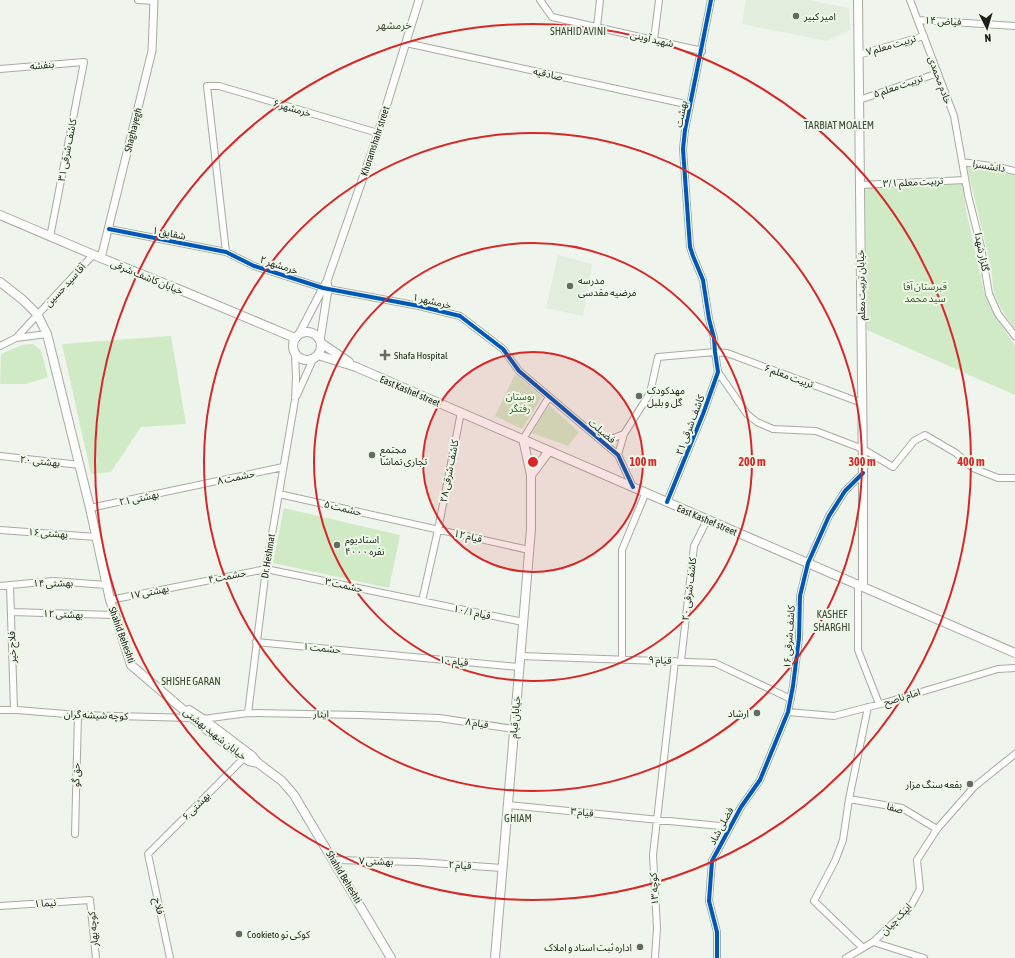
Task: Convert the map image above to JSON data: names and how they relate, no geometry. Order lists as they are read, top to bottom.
{
  "streets": {
    "main road": [
      "خیابان کاشف شرقی",
      "خیابان تربیت معلم",
      "East Kashef street",
      "Shahid Beheshti",
      "خیابان قیام",
      "خیابان شهید بهشتی"
    ],
    "street": [
      "فیاض ۱۴",
      "شهید آوینی",
      "تربیت معلم ۷",
      "بنفشه",
      "صادقیه",
      "خادم محمدی",
      "تربیت معلم ۵",
      "خرمشهر ۶",
      "بهشت",
      "Shaghayegh",
      "Khoramshahr street",
      "کاشف شرقی ۳۱",
      "دانشسرا",
      "تربیت معلم ۳/۱",
      "شقایق ۱",
      "گلزار شهدا",
      "خرمشهر ۲",
      "آقا سید حسین",
      "خرمشهر ۱",
      "تربیت معلم ۶",
      "کاشف شرقی ۲۱",
      "فضیلت",
      "بهشتی ۲۰",
      "کاشف شرقی ۲۸",
      "حشمت ۸",
      "بهشتی ۲۱",
      "حشمت ۵",
      "بهشتی ۱۶",
      "قیام ۱۲",
      "Dr. Heshmat",
      "حشمت ۴",
      "بهشتی ۱۴",
      "حشمت ۳",
      "کاشف شرقی ۲۰",
      "بهشتی ۱۷",
      "قیام ۱۰/۱",
      "بهشتی ۱۲",
      "کاشف شرقی ۱۶",
      "فلاح خیر",
      "حشمت ۱",
      "قیام ۹",
      "قیام ۱۰",
      "امام ناصح",
      "ایثار",
      "کوچه شیشه گران",
      "قیام ۸",
      "حق گو",
      "بهشتی ۶",
      "صفا",
      "قیام ۳",
      "فضلی شاد",
      "بهشتی ۷",
      "قیام ۲",
      "کوچه ۱۳",
      "نیما ۱",
      "فلاح",
      "ایپک چیان",
      "کوچه بهار"
    ]
  },
  "crossings": [
    ["فیاض ۱۴", "خادم محمدی"],
    ["شهید آوینی", "بهشت"],
    ["تربیت معلم ۷", "خادم محمدی"],
    ["تربیت معلم ۷", "خیابان تربیت معلم"],
    ["بنفشه", "کاشف شرقی ۳۱"],
    ["صادقیه", "بهشت"],
    ["صادقیه", "Khoramshahr street"],
    ["خادم محمدی", "تربیت معلم ۵"],
    ["خادم محمدی", "دانشسرا"],
    ["خادم محمدی", "گلزار شهدا"],
    ["تربیت معلم ۵", "خیابان تربیت معلم"],
    ["خرمشهر ۶", "Khoramshahr street"],
    ["خرمشهر ۶", "شقایق ۱"],
    ["خرمشهر ۶", "خرمشهر ۲"],
    ["بهشت", "تربیت معلم ۶"],
    ["بهشت", "کاشف شرقی ۲۱"],
    ["بهشت", "فضیلت"],
    ["Shaghayegh", "شقایق ۱"],
    ["Shaghayegh", "خیابان کاشف شرقی"],
    ["Khoramshahr street", "خرمشهر ۲"],
    ["Khoramshahr street", "خیابان کاشف شرقی"],
    ["Khoramshahr street", "خرمشهر ۱"],
    ["کاشف شرقی ۳۱", "خیابان کاشف شرقی"],
    ["دانشسرا", "گلزار شهدا"],
    ["تربیت معلم ۳/۱", "گلزار شهدا"],
    ["تربیت معلم ۳/۱", "خیابان تربیت معلم"],
    ["شقایق ۱", "خرمشهر ۲"],
    ["خرمشهر ۲", "خرمشهر ۱"],
    ["خیابان کاشف شرقی", "آقا سید حسین"],
    ["آقا سید حسین", "Shahid Beheshti"],
    ["خیابان تربیت معلم", "تربیت معلم ۶"],
    ["خیابان تربیت معلم", "East Kashef street"],
    ["خیابان تربیت معلم", "کاشف شرقی ۱۶"],
    ["خرمشهر ۱", "فضیلت"],
    ["تربیت معلم ۶", "کاشف شرقی ۲۱"],
    ["تربیت معلم ۶", "فضیلت"],
    ["East Kashef street", "کاشف شرقی ۲۱"],
    ["East Kashef street", "فضیلت"],
    ["East Kashef street", "کاشف شرقی ۲۸"],
    ["East Kashef street", "کاشف شرقی ۲۰"],
    ["East Kashef street", "کاشف شرقی ۱۶"],
    ["East Kashef street", "خیابان قیام"],
    ["کاشف شرقی ۲۱", "فضیلت"],
    ["بهشتی ۲۰", "Shahid Beheshti"],
    ["کاشف شرقی ۲۸", "قیام ۱۲"],
    ["کاشف شرقی ۲۸", "حشمت ۳"],
    ["کاشف شرقی ۲۸", "قیام ۱۰/۱"],
    ["حشمت ۸", "بهشتی ۲۱"],
    ["حشمت ۸", "Dr. Heshmat"],
    ["بهشتی ۲۱", "Shahid Beheshti"],
    ["حشمت ۵", "قیام ۱۲"],
    ["حشمت ۵", "Dr. Heshmat"],
    ["بهشتی ۱۶", "Shahid Beheshti"],
    ["قیام ۱۲", "خیابان قیام"],
    ["Dr. Heshmat", "حشمت ۴"],
    ["Dr. Heshmat", "حشمت ۳"],
    ["Dr. Heshmat", "حشمت ۱"],
    ["Dr. Heshmat", "ایثار"],
    ["حشمت ۴", "حشمت ۳"],
    ["حشمت ۴", "بهشتی ۱۷"],
    ["بهشتی ۱۴", "Shahid Beheshti"],
    ["بهشتی ۱۴", "فلاح خیر"],
    ["حشمت ۳", "قیام ۱۰/۱"],
    ["کاشف شرقی ۲۰", "قیام ۹"],
    ["کاشف شرقی ۲۰", "قیام ۳"],
    ["کاشف شرقی ۲۰", "کوچه ۱۳"],
    ["بهشتی ۱۷", "Shahid Beheshti"],
    ["قیام ۱۰/۱", "خیابان قیام"],
    ["بهشتی ۱۲", "Shahid Beheshti"],
    ["بهشتی ۱۲", "فلاح خیر"],
    ["Shahid Beheshti", "ایثار"],
    ["Shahid Beheshti", "خیابان شهید بهشتی"],
    ["Shahid Beheshti", "بهشتی ۷"],
    ["کاشف شرقی ۱۶", "قیام ۹"],
    ["کاشف شرقی ۱۶", "امام ناصح"],
    ["کاشف شرقی ۱۶", "فضلی شاد"],
    ["فلاح خیر", "کوچه شیشه گران"],
    ["حشمت ۱", "قیام ۱۰"],
    ["قیام ۹", "خیابان قیام"],
    ["قیام ۱۰", "خیابان قیام"],
    ["امام ناصح", "فضلی شاد"],
    ["ایثار", "قیام ۸"],
    ["کوچه شیشه گران", "خیابان شهید بهشتی"],
    ["کوچه شیشه گران", "حق گو"],
    ["خیابان قیام", "قیام ۸"],
    ["خیابان قیام", "قیام ۳"],
    ["خیابان قیام", "قیام ۲"],
    ["خیابان شهید بهشتی", "بهشتی ۶"],
    ["بهشتی ۶", "فلاح"],
    ["صفا", "ایپک چیان"],
    ["قیام ۳", "فضلی شاد"],
    ["قیام ۳", "کوچه ۱۳"],
    ["بهشتی ۷", "قیام ۲"],
    ["نیما ۱", "کوچه بهار"]
  ],
  "districts": [
    "خرمشهر",
    "SHAHID AVINI",
    "TARBIAT MOALEM",
    "KASHEF SHARGHI",
    "SHISHE GARAN",
    "GHIAM"
  ],
  "parks": ["قبرستان آقا سید محمد", "بوستان رفتگر"],
  "places": {
    "other": [
      "امیر کبیر",
      "مدرسه مرضیه مقدسی",
      "مهدکودک گل و بلبل",
      "مجتمع تجاری تماشا",
      "استادیوم ۴۰۰۰ نفره",
      "ارشاد",
      "بقعه سنگ مزار",
      "Cookieto کوکی تو",
      "اداره ثبت اسناد و املاک"
    ],
    "health": ["Shafa Hospital"]
  },
  "north": "bottom",
  "rings": [
    "100 m",
    "200 m",
    "300 m",
    "400 m"
  ]
}
